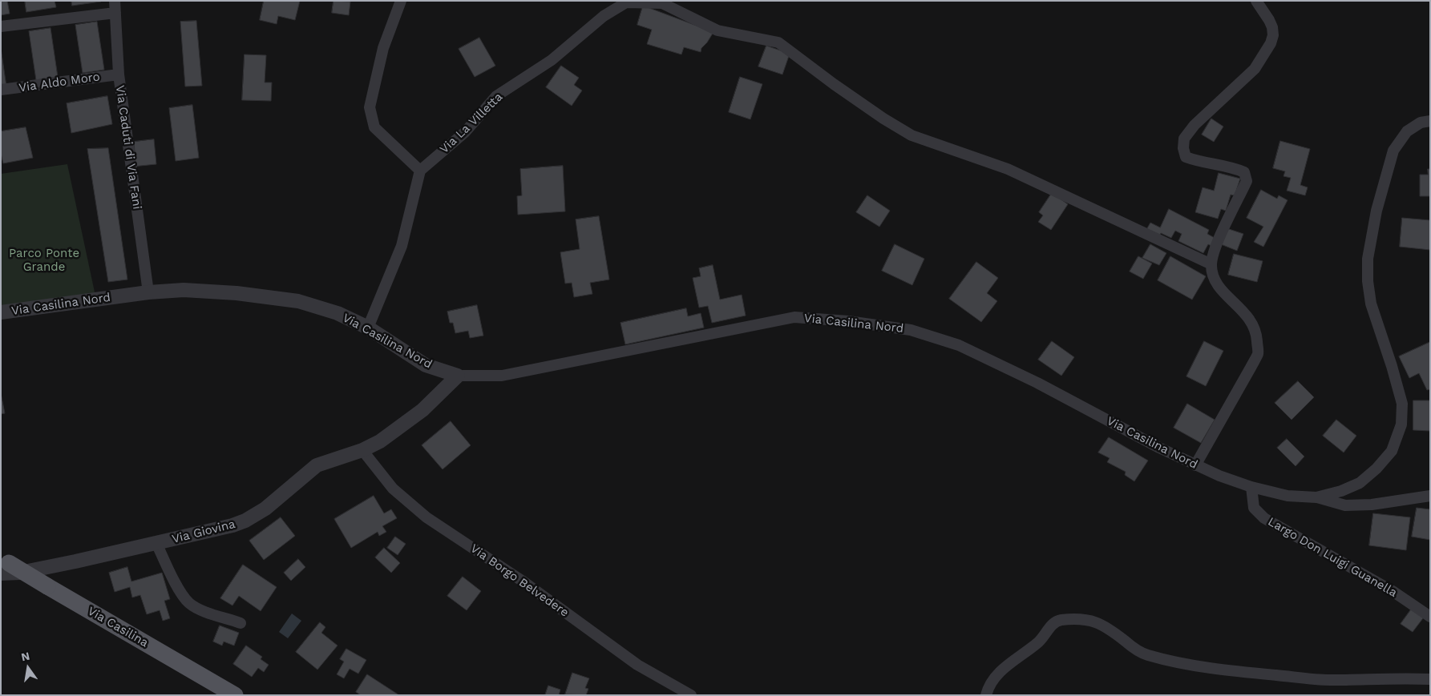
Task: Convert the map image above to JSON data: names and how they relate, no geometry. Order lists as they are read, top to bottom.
{
  "streets": {
    "main road": ["Via Casilina"],
    "street": [
      "Via Aldo Moro",
      "Via La Villetta",
      "Via Caduti di Via Fani",
      "Via Casilina Nord",
      "Via Giovina",
      "Largo Don Luigi Guanella",
      "Via Borgo Belvedere"
    ]
  },
  "crossings": [
    ["Via Aldo Moro", "Via Caduti di Via Fani"],
    ["Via Caduti di Via Fani", "Via Casilina Nord"],
    ["Via Casilina Nord", "Via Giovina"],
    ["Via Casilina Nord", "Largo Don Luigi Guanella"],
    ["Via Giovina", "Via Borgo Belvedere"],
    ["Via Giovina", "Via Casilina"]
  ],
  "parks": ["Parco Ponte Grande"],
  "north": "top"
}
